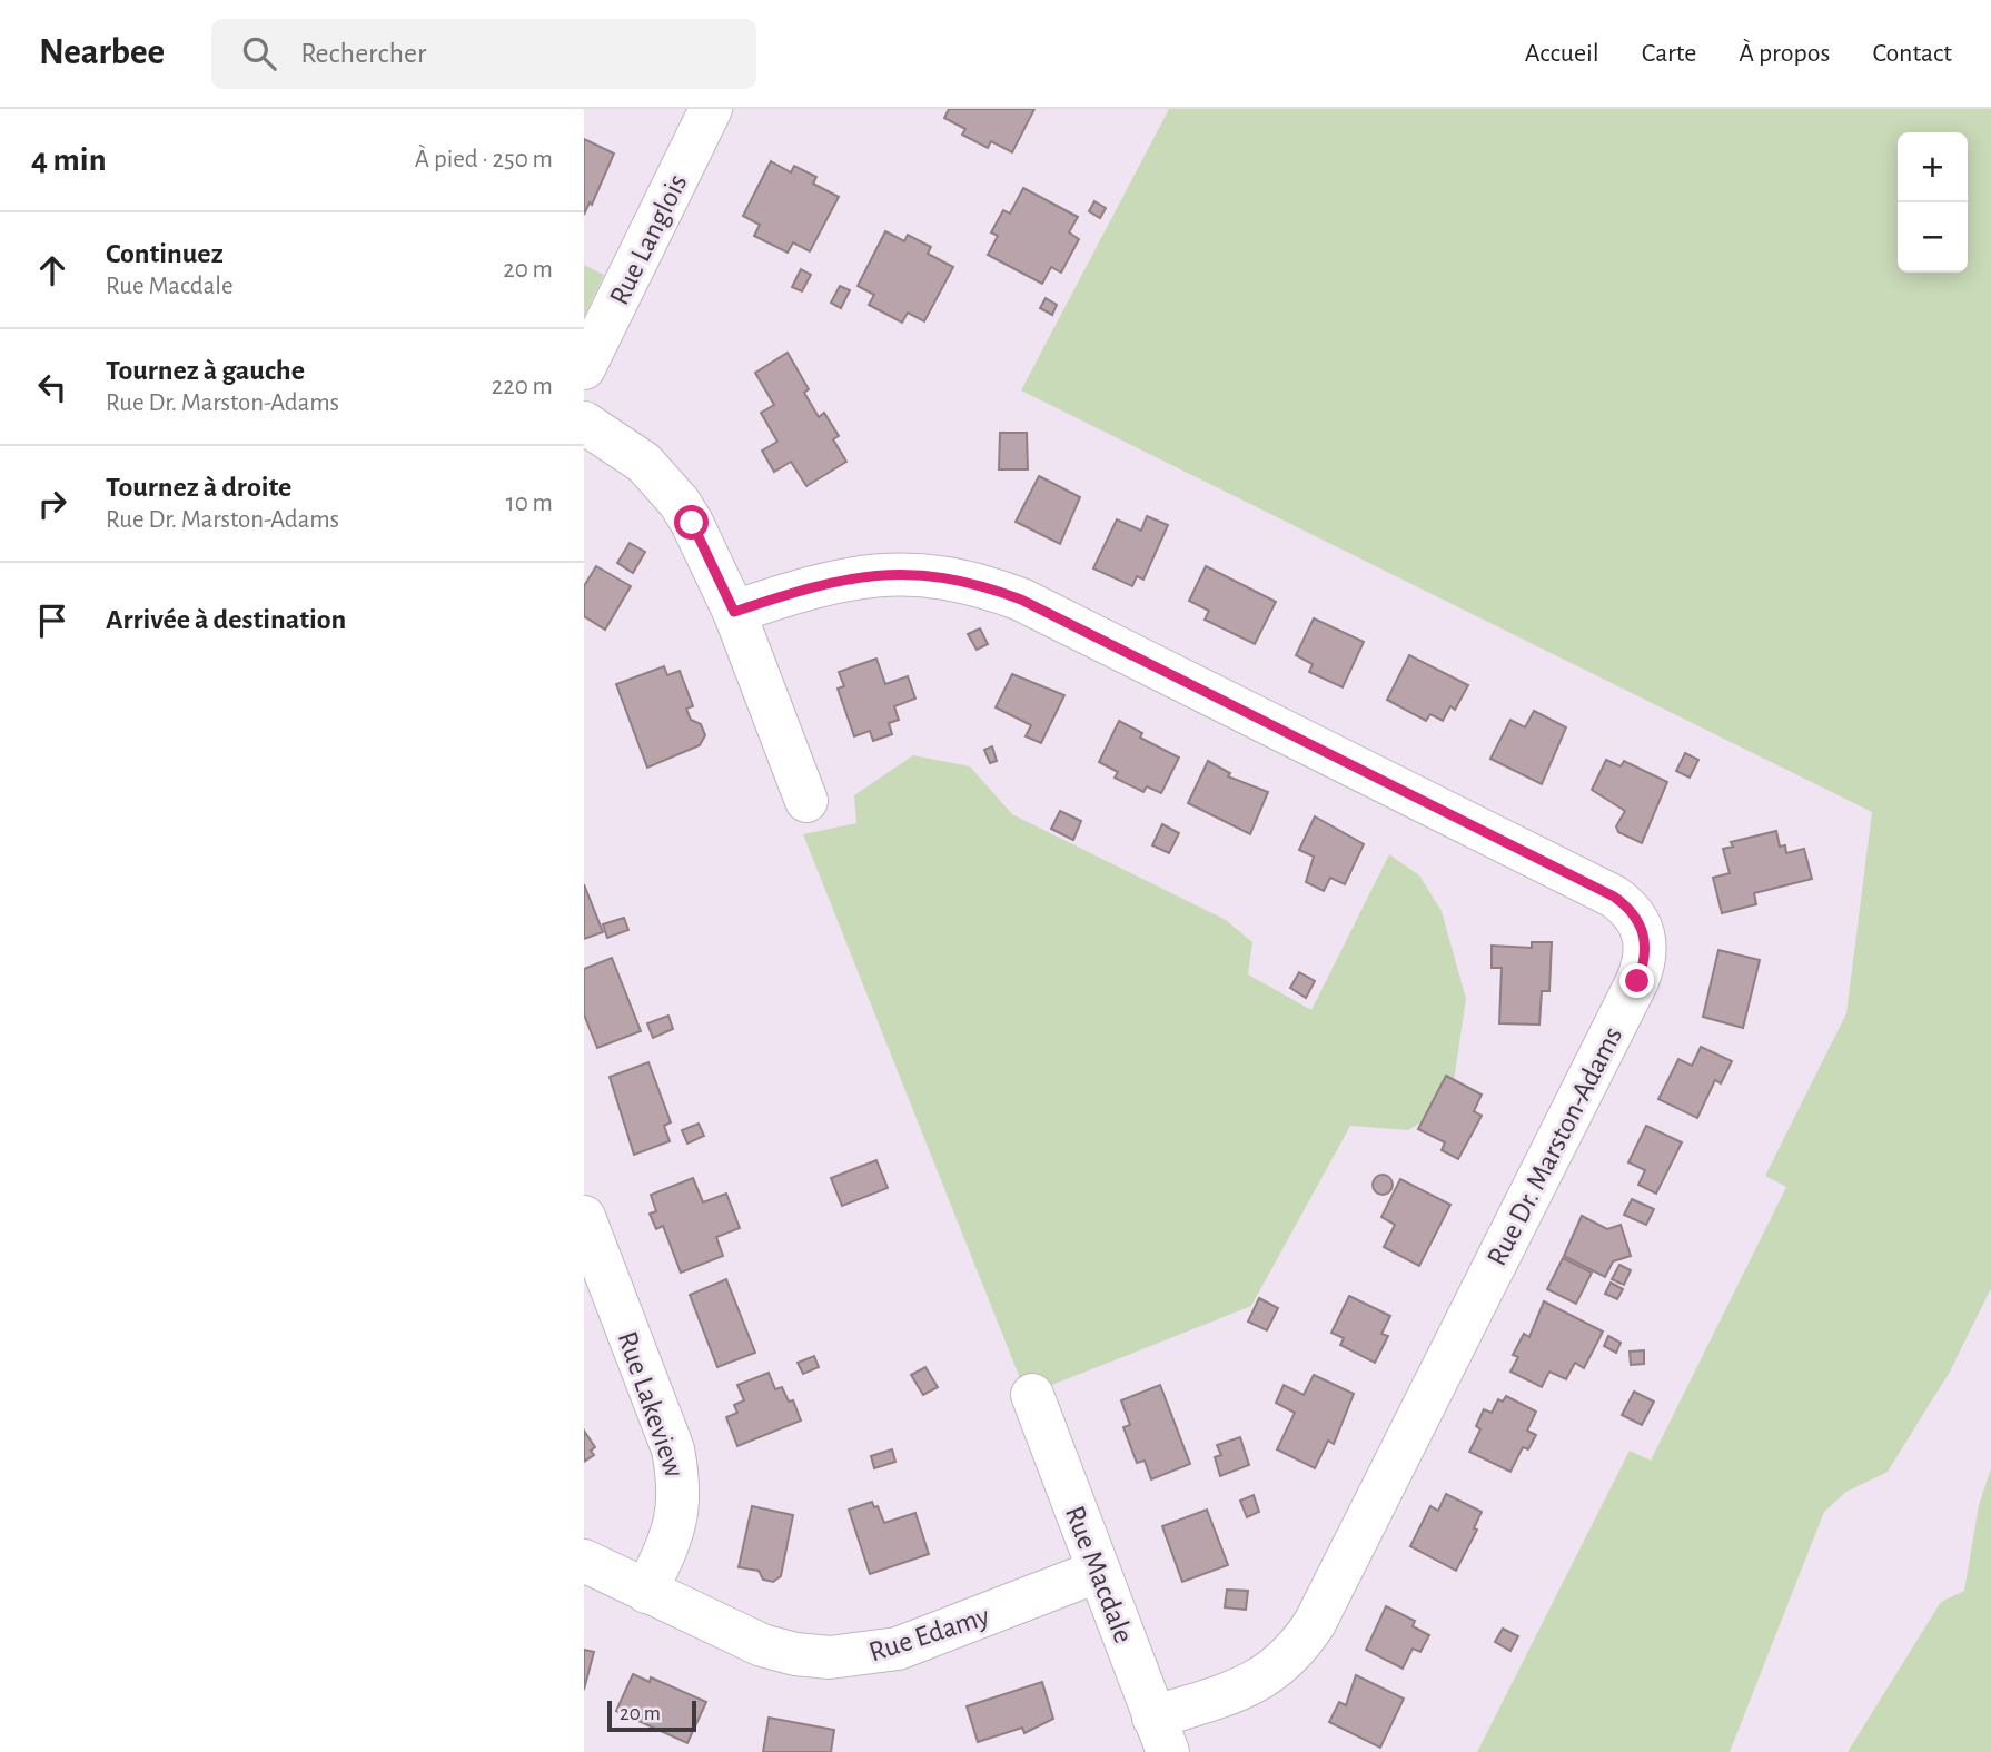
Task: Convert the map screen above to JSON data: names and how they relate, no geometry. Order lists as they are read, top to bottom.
{
  "streets": {
    "street": [
      "Rue Langlois",
      "Rue Dr. Marston-Adams",
      "Rue Lakeview",
      "Rue Macdale",
      "Rue Edamy"
    ]
  },
  "crossings": [
    ["Rue Dr. Marston-Adams", "Rue Macdale"],
    ["Rue Lakeview", "Rue Edamy"],
    ["Rue Macdale", "Rue Edamy"]
  ],
  "scale_bar": "20 m",
  "page": {
    "header": "Nearbee",
    "search": "Rechercher",
    "nav": [
      "Accueil",
      "Carte",
      "À propos",
      "Contact"
    ],
    "heading": ["4 min", "À pied · 250 m"],
    "map_buttons": ["+", "−"],
    "list": [
      ["Continuez", "Rue Macdale", "20 m"],
      ["Tournez à gauche", "Rue Dr. Marston-Adams", "220 m"],
      ["Tournez à droite", "Rue Dr. Marston-Adams", "10 m"],
      "Arrivée à destination"
    ],
    "scale": "20 m"
  }
}
